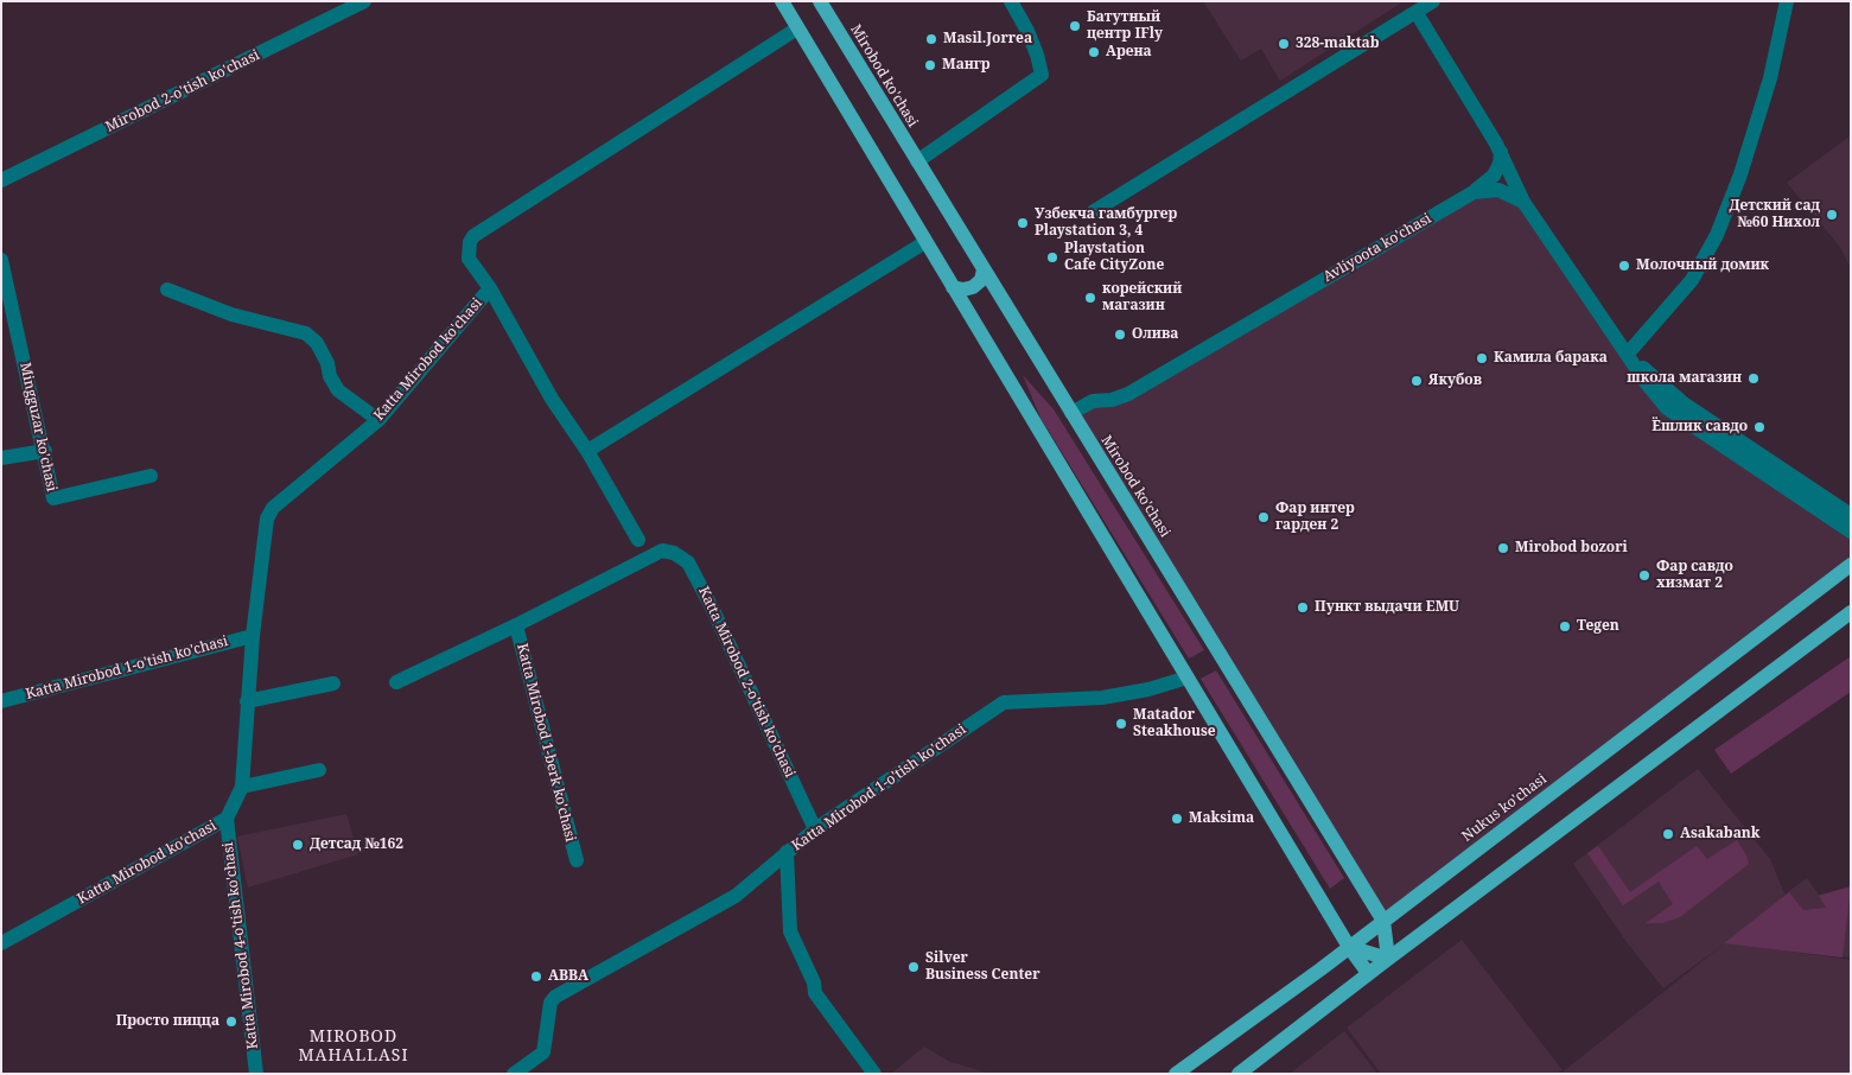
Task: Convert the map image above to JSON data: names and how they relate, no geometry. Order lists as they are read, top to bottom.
{
  "streets": {
    "main road": ["Mirobod ko'chasi", "Nukus ko'chasi"],
    "street": [
      "Mirobod 2-o'tish ko'chasi",
      "Avliyoota ko'chasi",
      "Katta Mirobod ko'chasi",
      "Mingguzar ko'chasi",
      "Katta Mirobod 1-o'tish ko'chasi",
      "Katta Mirobod 2-o'tish ko'chasi",
      "Katta Mirobod 1-berk ko'chasi",
      "Katta Mirobod 4-o'tish ko'chasi"
    ]
  },
  "crossings": [
    ["Mirobod ko'chasi", "Avliyoota ko'chasi"],
    ["Mirobod ko'chasi", "Nukus ko'chasi"],
    ["Katta Mirobod ko'chasi", "Katta Mirobod 1-o'tish ko'chasi"],
    ["Katta Mirobod ko'chasi", "Katta Mirobod 4-o'tish ko'chasi"],
    ["Katta Mirobod 1-o'tish ko'chasi", "Katta Mirobod 2-o'tish ko'chasi"],
    ["Katta Mirobod 2-o'tish ko'chasi", "Katta Mirobod 1-berk ko'chasi"]
  ],
  "districts": ["MIROBOD MAHALLASI"],
  "places": [
    "Батутный центр IFly",
    "Masil.Jorrea",
    "328-maktab",
    "Арена",
    "Мангр",
    "Детский сад №60 Нихол",
    "Узбекча гамбургер Playstation 3, 4",
    "Playstation Cafe CityZone",
    "Молочный домик",
    "корейский магазин",
    "Олива",
    "Камила барака",
    "школа магазин",
    "Якубов",
    "Ёшлик савдо",
    "Фар интер гарден 2",
    "Mirobod bozori",
    "Фар савдо хизмат 2",
    "Пункт выдачи EMU",
    "Tegen",
    "Matador Steakhouse",
    "Maksima",
    "Asakabank",
    "Детсад №162",
    "Silver Business Center",
    "ABBA",
    "Просто пицца"
  ]
}
